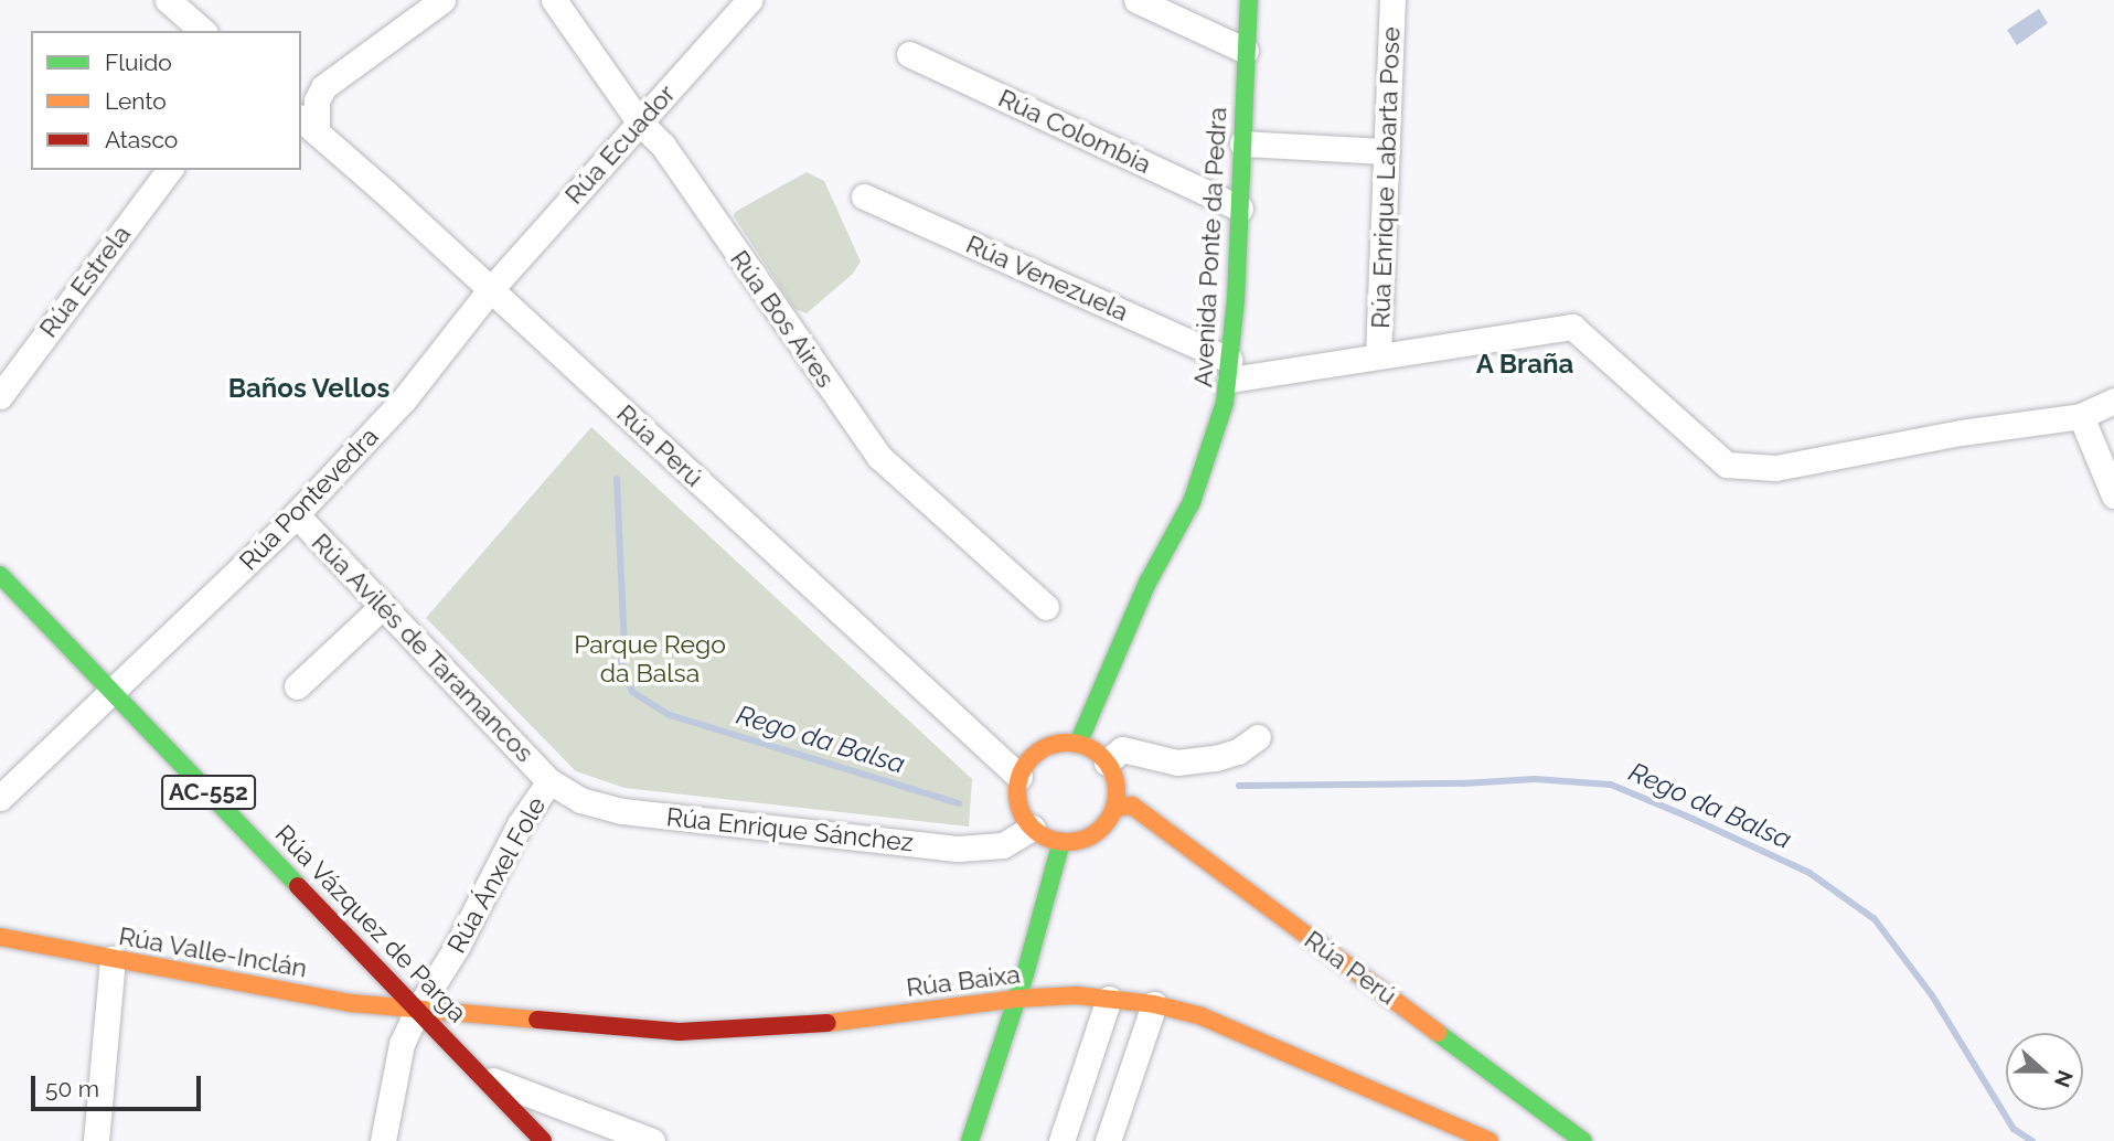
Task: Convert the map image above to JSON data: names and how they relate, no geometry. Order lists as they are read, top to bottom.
{
  "streets": {
    "main road": [
      "Avenida Ponte da Pedra",
      "Rúa Perú",
      "AC-552",
      "Rúa Vázquez de Parga",
      "Rúa Valle-Inclán",
      "Rúa Baixa"
    ],
    "street": [
      "Rúa Colombia",
      "Rúa Ecuador",
      "Rúa Enrique Labarta Pose",
      "Rúa Venezuela",
      "Rúa Estrela",
      "Rúa Bos Aires",
      "Rúa Pontevedra",
      "Rúa Avilés de Taramancos",
      "Rúa Enrique Sánchez",
      "Rúa Ánxel Fole"
    ]
  },
  "crossings": [
    ["Rúa Colombia", "Avenida Ponte da Pedra"],
    ["Rúa Ecuador", "Rúa Bos Aires"],
    ["Rúa Ecuador", "Rúa Perú"],
    ["Rúa Ecuador", "Rúa Pontevedra"],
    ["Avenida Ponte da Pedra", "Rúa Venezuela"],
    ["Avenida Ponte da Pedra", "Rúa Perú"],
    ["Avenida Ponte da Pedra", "Rúa Enrique Sánchez"],
    ["Rúa Perú", "Rúa Pontevedra"],
    ["Rúa Perú", "Rúa Enrique Sánchez"],
    ["Rúa Pontevedra", "Rúa Avilés de Taramancos"],
    ["Rúa Pontevedra", "Rúa Vázquez de Parga"],
    ["Rúa Avilés de Taramancos", "Rúa Enrique Sánchez"],
    ["Rúa Avilés de Taramancos", "Rúa Ánxel Fole"],
    ["Rúa Enrique Sánchez", "Rúa Ánxel Fole"],
    ["Rúa Ánxel Fole", "Rúa Vázquez de Parga"],
    ["Rúa Ánxel Fole", "Rúa Valle-Inclán"],
    ["Rúa Ánxel Fole", "Rúa Baixa"],
    ["Rúa Vázquez de Parga", "Rúa Valle-Inclán"],
    ["Rúa Vázquez de Parga", "Rúa Baixa"],
    ["Rúa Valle-Inclán", "Rúa Baixa"]
  ],
  "districts": ["A Braña", "Baños Vellos"],
  "water": ["Rego da Balsa"],
  "parks": ["Parque Rego da Balsa"],
  "legend": ["Fluido", "Lento", "Atasco"],
  "scale_bar": "50 m",
  "north": "right"
}
